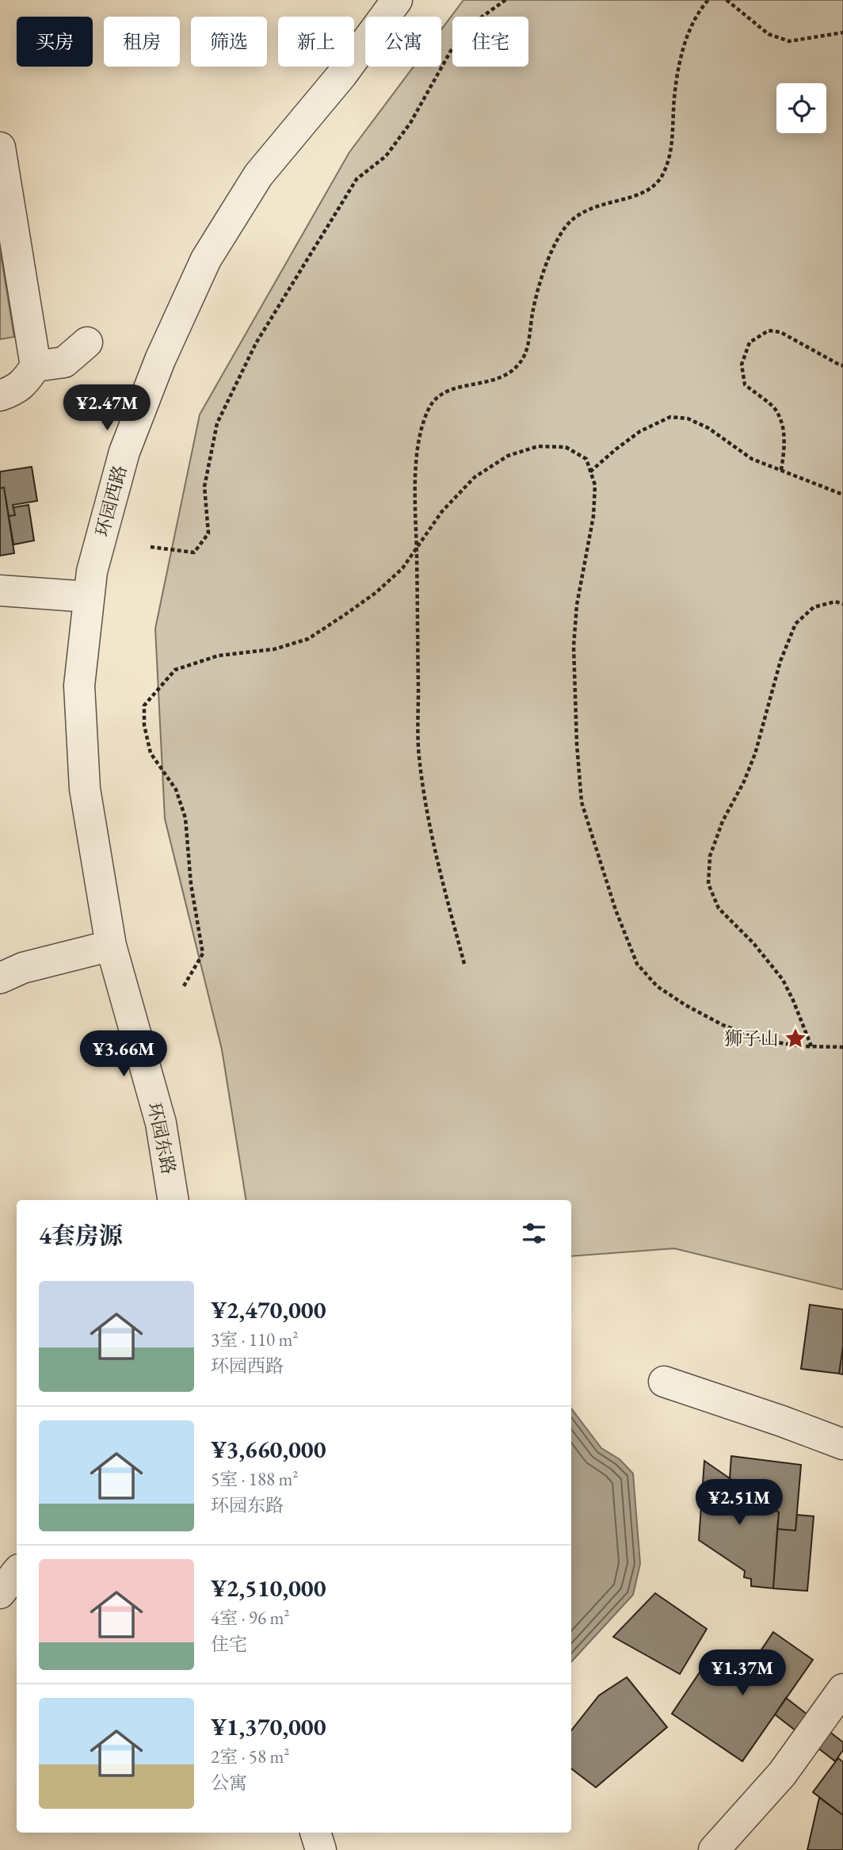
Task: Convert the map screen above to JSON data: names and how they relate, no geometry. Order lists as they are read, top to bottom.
{
  "streets": {
    "street": ["环园西路", "环园东路"]
  },
  "crossings": [
    ["环园西路", "环园东路"]
  ],
  "places": {
    "place": ["狮子山"]
  },
  "page": {
    "chip": [
      "买房",
      "租房",
      "筛选",
      "新上",
      "公寓",
      "住宅"
    ],
    "price": [
      "¥2.47M",
      "¥3.66M",
      "¥2.51M",
      "¥1.37M"
    ],
    "heading": "4套房源",
    "list": [
      {
        "name": "¥2,470,000",
        "note": "3室 · 110 m² · 环园西路"
      },
      {
        "name": "¥3,660,000",
        "note": "5室 · 188 m² · 环园东路"
      },
      {
        "name": "¥2,510,000",
        "note": "4室 · 96 m² · 住宅"
      },
      {
        "name": "¥1,370,000",
        "note": "2室 · 58 m² · 公寓"
      }
    ]
  }
}
